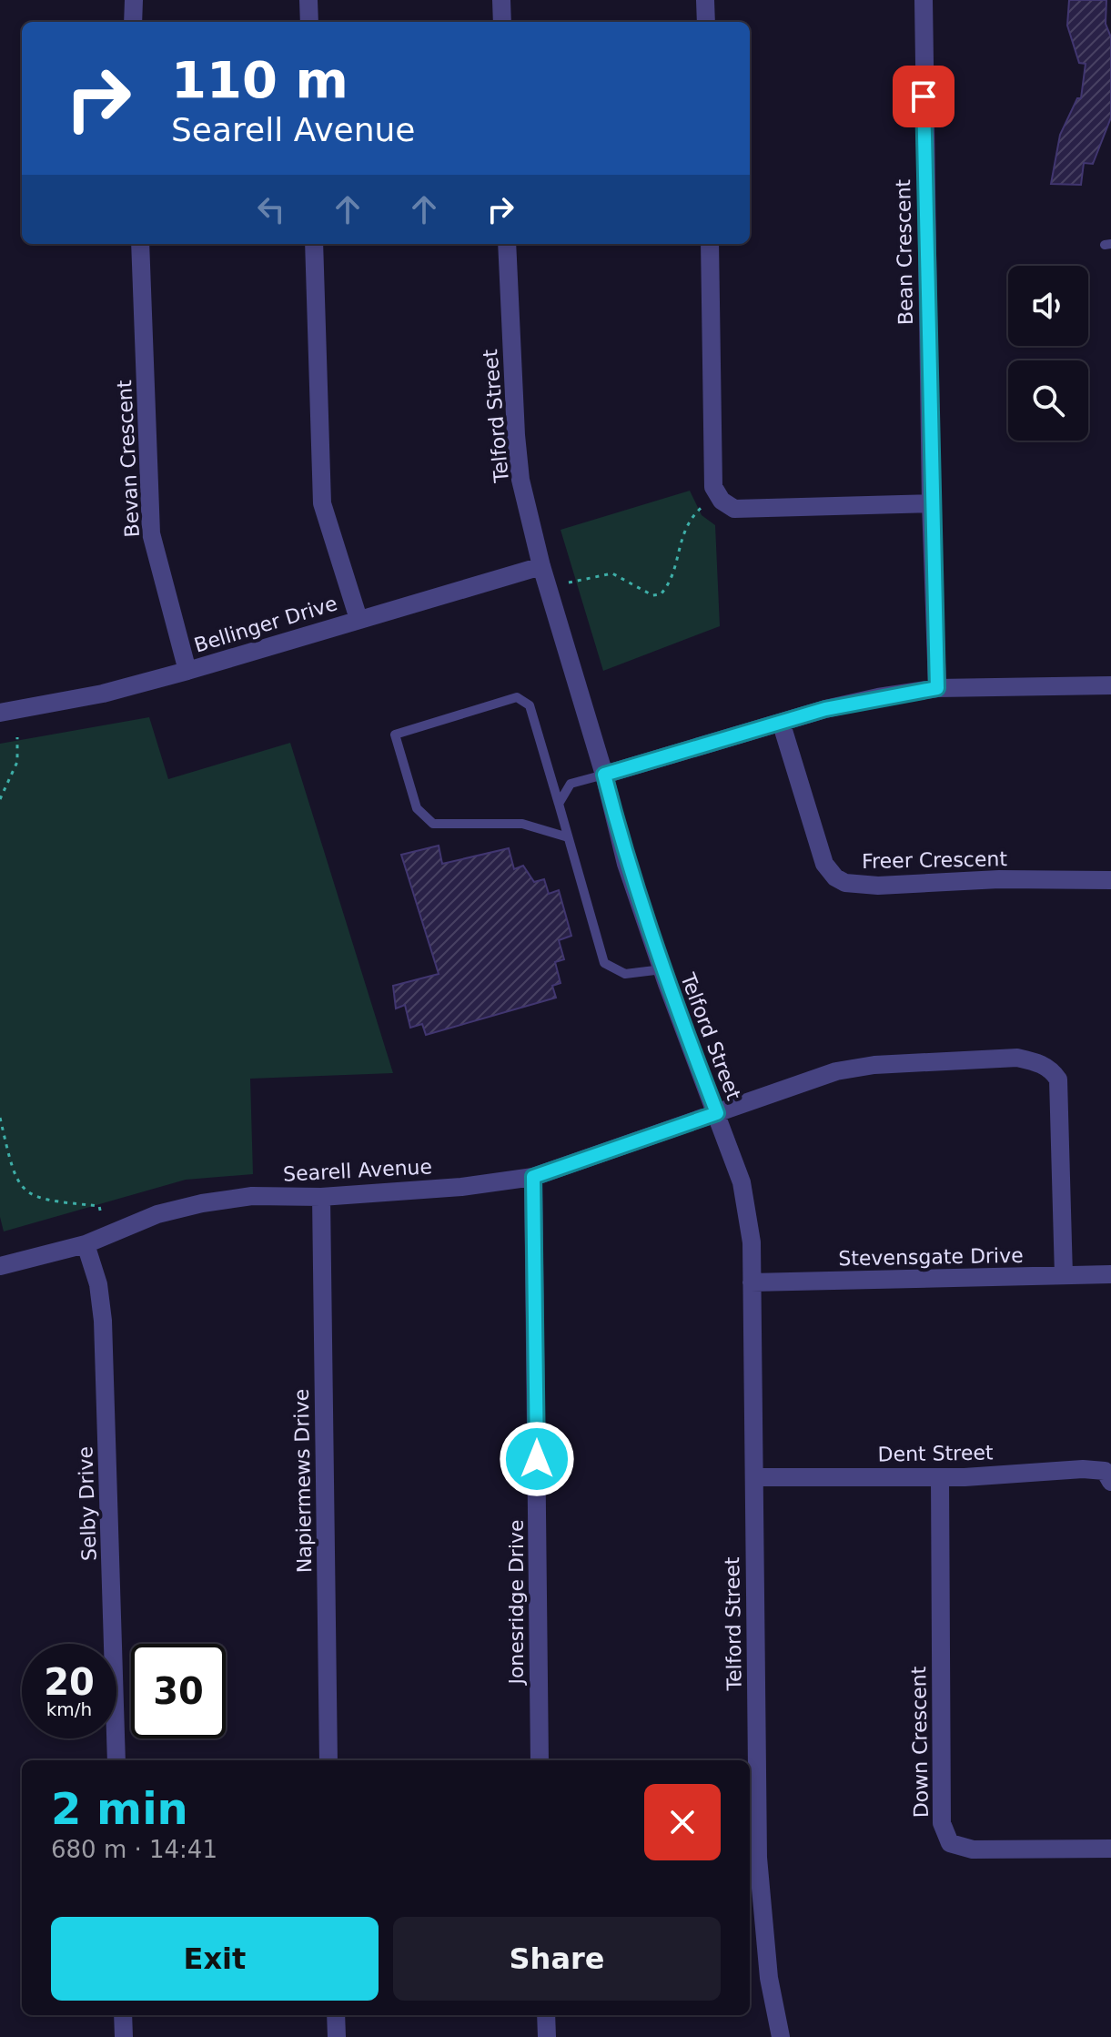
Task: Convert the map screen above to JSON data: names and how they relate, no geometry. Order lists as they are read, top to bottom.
{
  "streets": {
    "street": [
      "Bean Crescent",
      "Telford Street",
      "Bevan Crescent",
      "Bellinger Drive",
      "Freer Crescent",
      "Searell Avenue",
      "Stevensgate Drive",
      "Dent Street",
      "Napiermews Drive",
      "Selby Drive",
      "Jonesridge Drive",
      "Down Crescent"
    ]
  },
  "crossings": [
    ["Telford Street", "Bellinger Drive"],
    ["Telford Street", "Searell Avenue"],
    ["Telford Street", "Stevensgate Drive"],
    ["Telford Street", "Dent Street"],
    ["Bevan Crescent", "Bellinger Drive"],
    ["Searell Avenue", "Stevensgate Drive"],
    ["Searell Avenue", "Napiermews Drive"],
    ["Searell Avenue", "Selby Drive"],
    ["Searell Avenue", "Jonesridge Drive"],
    ["Dent Street", "Down Crescent"]
  ],
  "page": {
    "turn": ["110 m", "Searell Avenue"],
    "speed": "20 km/h",
    "limit": "30",
    "heading": ["2 min", "680 m · 14:41"],
    "buttons": ["Exit", "Share"]
  }
}
